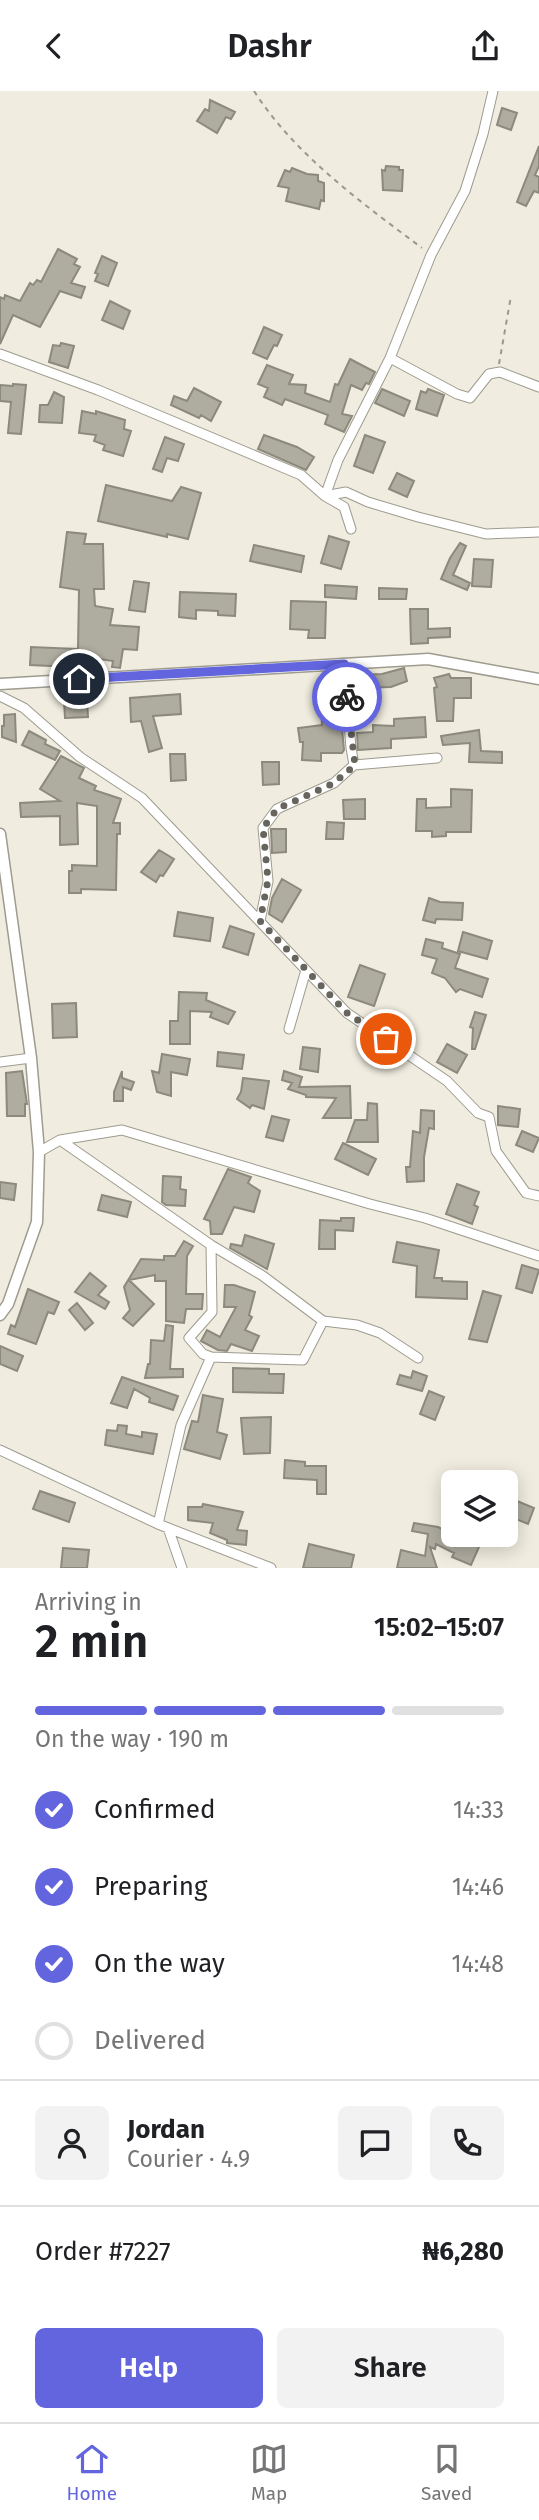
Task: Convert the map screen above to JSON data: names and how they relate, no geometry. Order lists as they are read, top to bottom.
{
  "page": {
    "header": "Dashr",
    "heading": ["2 min", "Arriving in", "15:02–15:07"],
    "panel": [
      "Jordan",
      "Courier · 4.9",
      "Order #7227",
      "₦6,280"
    ],
    "bar": "On the way · 190 m",
    "list": [
      ["Confirmed", "14:33"],
      ["Preparing", "14:46"],
      ["On the way", "14:48"],
      "Delivered"
    ],
    "buttons": ["Help", "Share"],
    "tabs": ["Home", "Map", "Saved"]
  }
}
